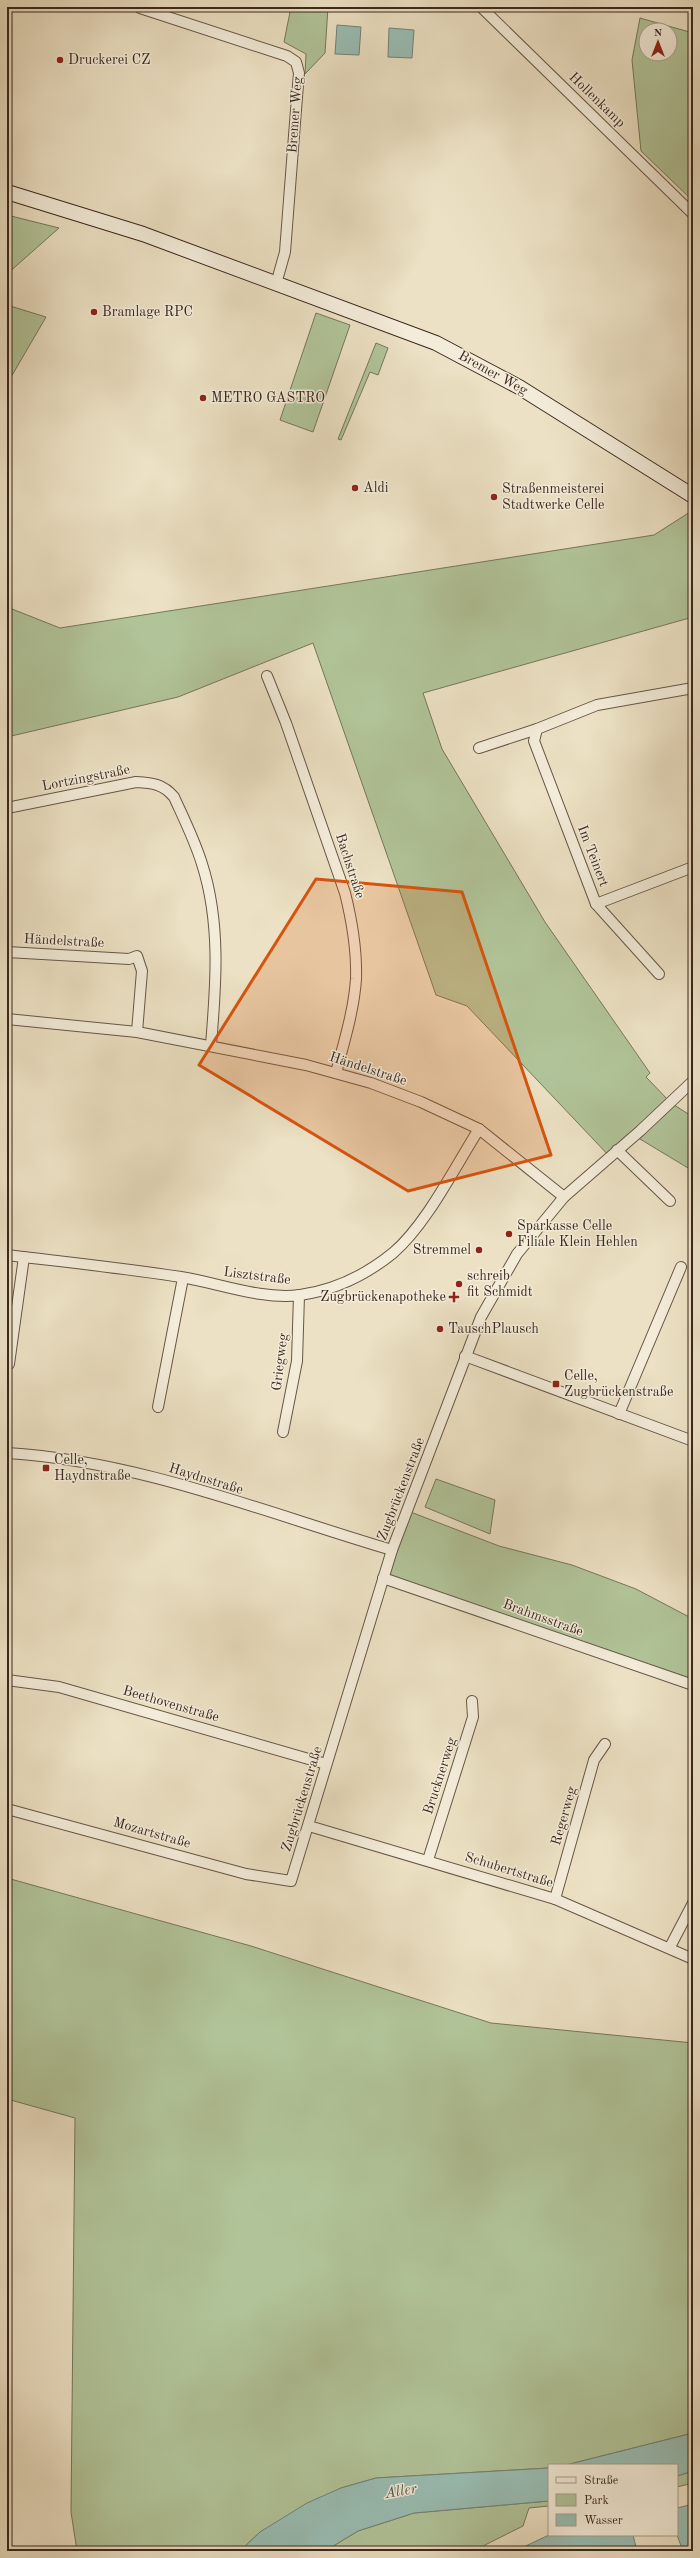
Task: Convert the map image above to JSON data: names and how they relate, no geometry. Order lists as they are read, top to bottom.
{
  "streets": {
    "main road": ["Bremer Weg"],
    "street": [
      "Hollenkamp",
      "Lortzingstraße",
      "Im Teinert",
      "Bachstraße",
      "Händelstraße",
      "Lisztstraße",
      "Griegweg",
      "Haydnstraße",
      "Zugbrückenstraße",
      "Brahmsstraße",
      "Beethovenstraße",
      "Brucknerweg",
      "Regerweg",
      "Mozartstraße",
      "Schubertstraße"
    ]
  },
  "crossings": [
    ["Lortzingstraße", "Händelstraße"],
    ["Bachstraße", "Händelstraße"],
    ["Händelstraße", "Lisztstraße"],
    ["Händelstraße", "Zugbrückenstraße"],
    ["Lisztstraße", "Griegweg"],
    ["Haydnstraße", "Zugbrückenstraße"],
    ["Zugbrückenstraße", "Brahmsstraße"],
    ["Zugbrückenstraße", "Beethovenstraße"],
    ["Zugbrückenstraße", "Mozartstraße"],
    ["Zugbrückenstraße", "Schubertstraße"],
    ["Brucknerweg", "Schubertstraße"],
    ["Regerweg", "Schubertstraße"]
  ],
  "water": ["Aller"],
  "places": {
    "other": [
      "Druckerei CZ",
      "Bramlage RPC",
      "METRO GASTRO",
      "Aldi",
      "Straßenmeisterei Stadtwerke Celle",
      "Sparkasse Celle Filiale Klein Hehlen",
      "Stremmel",
      "schreib fit Schmidt",
      "TauschPlausch"
    ],
    "health": ["Zugbrückenapotheke"],
    "transit": ["Celle, Zugbrückenstraße", "Celle, Haydnstraße"]
  },
  "legend": ["Straße", "Park", "Wasser"],
  "north": "top"
}
